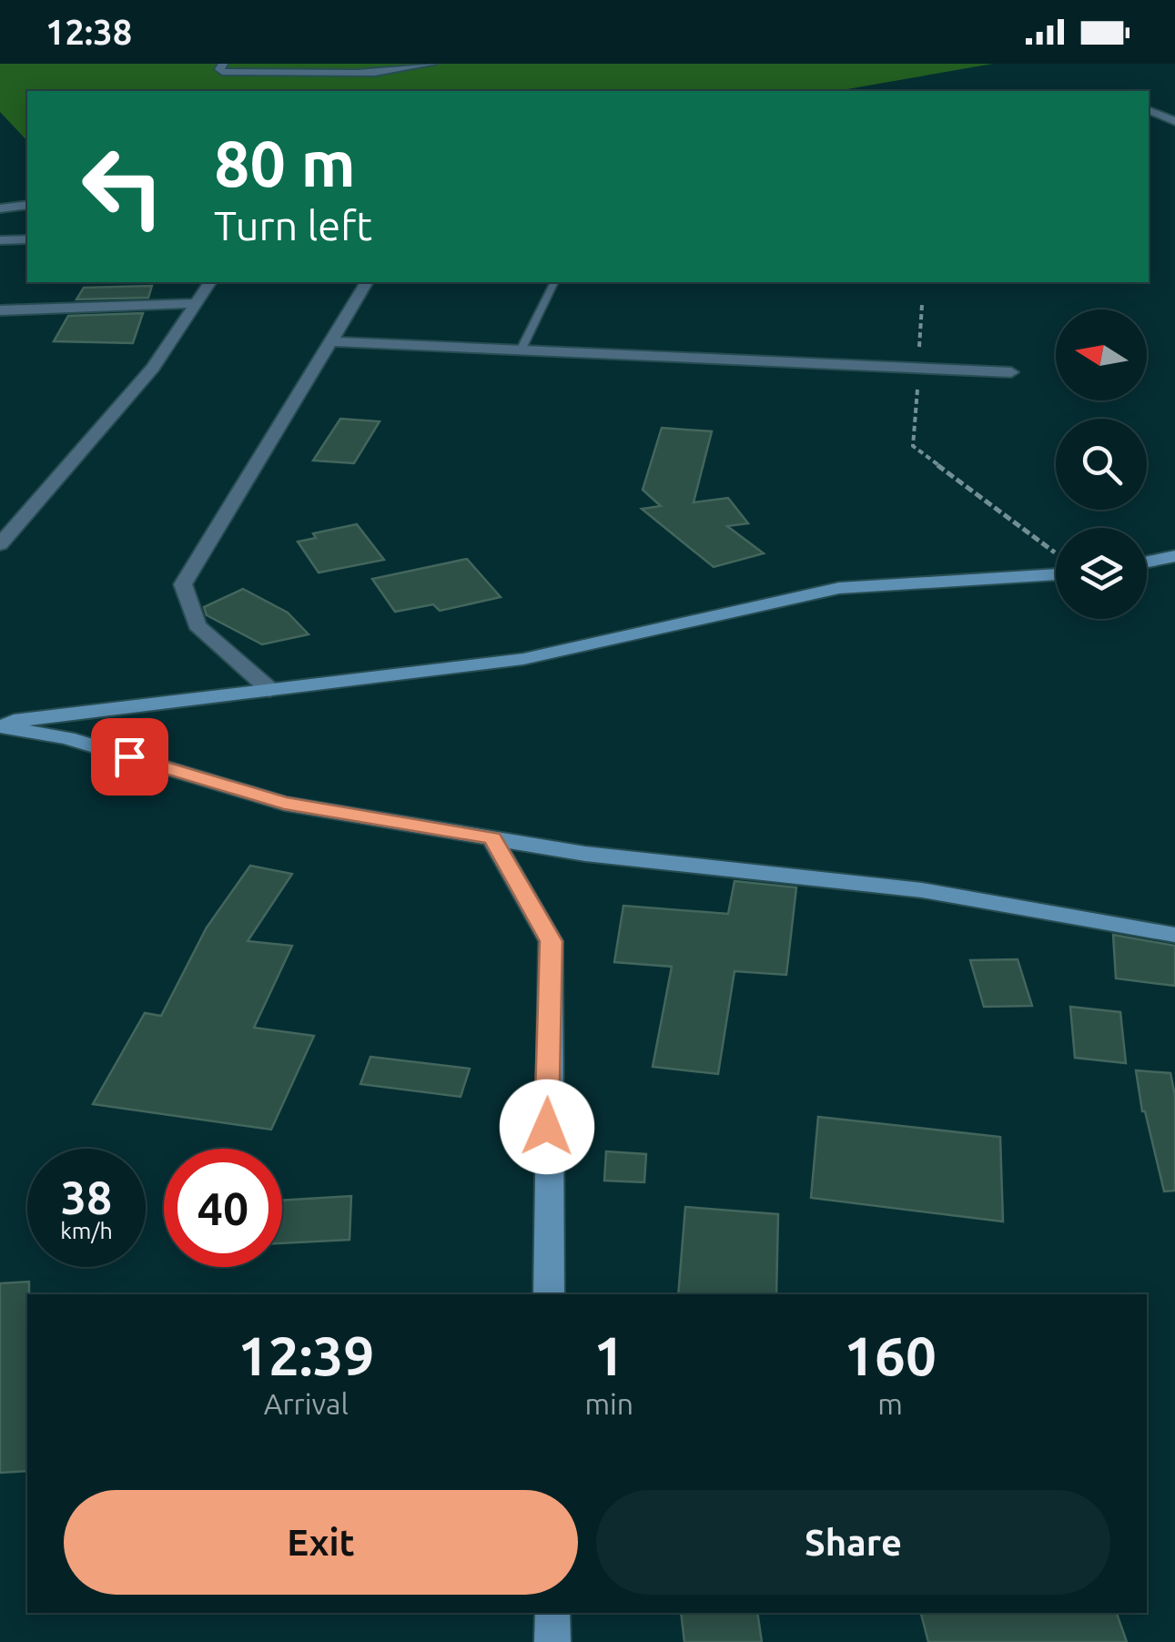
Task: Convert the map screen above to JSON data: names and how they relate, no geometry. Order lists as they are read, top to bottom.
{
  "north": "left",
  "page": {
    "status": "12:38",
    "turn": ["80 m", "Turn left"],
    "speed": "38 km/h",
    "limit": "40",
    "eta": [
      "12:39",
      "Arrival",
      "1",
      "min",
      "160",
      "m"
    ],
    "buttons": ["Exit", "Share"]
  }
}
